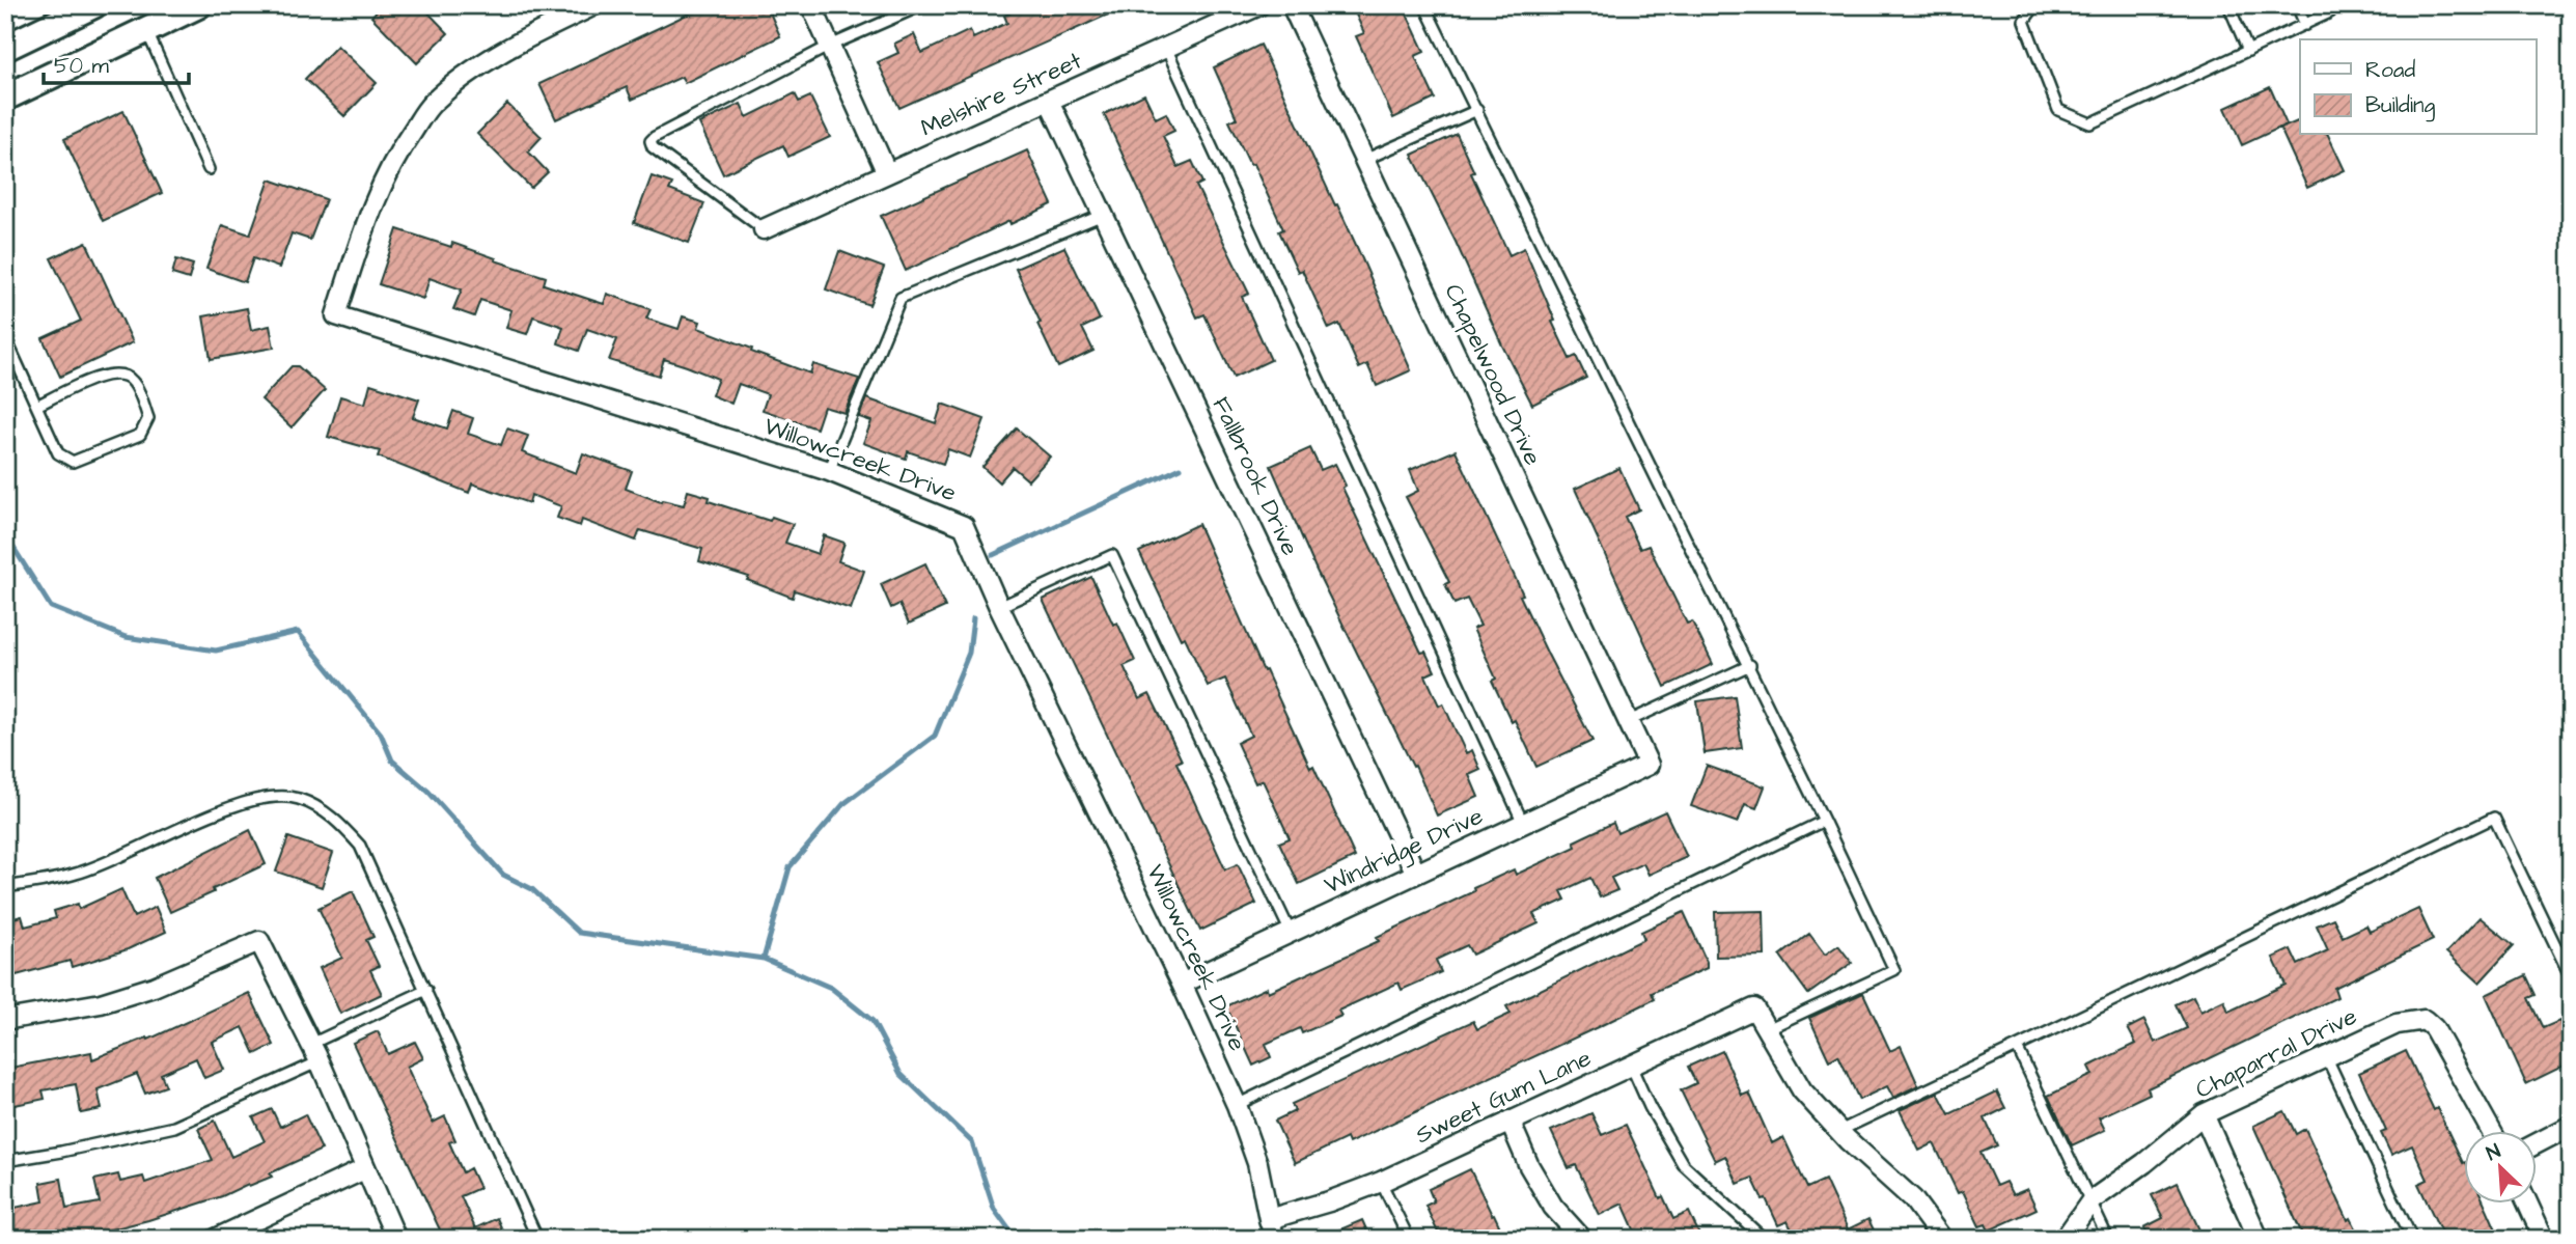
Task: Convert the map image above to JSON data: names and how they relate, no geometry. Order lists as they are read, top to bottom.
{
  "streets": {
    "street": [
      "Melshire Street",
      "Chapelwood Drive",
      "Willowcreek Drive",
      "Fallbrook Drive",
      "Windridge Drive",
      "Chaparral Drive",
      "Sweet Gum Lane"
    ]
  },
  "crossings": [
    ["Melshire Street", "Fallbrook Drive"],
    ["Chapelwood Drive", "Windridge Drive"],
    ["Willowcreek Drive", "Windridge Drive"],
    ["Willowcreek Drive", "Sweet Gum Lane"],
    ["Fallbrook Drive", "Windridge Drive"]
  ],
  "legend": ["Road", "Building"],
  "scale_bar": "50 m",
  "north": "top left"
}
